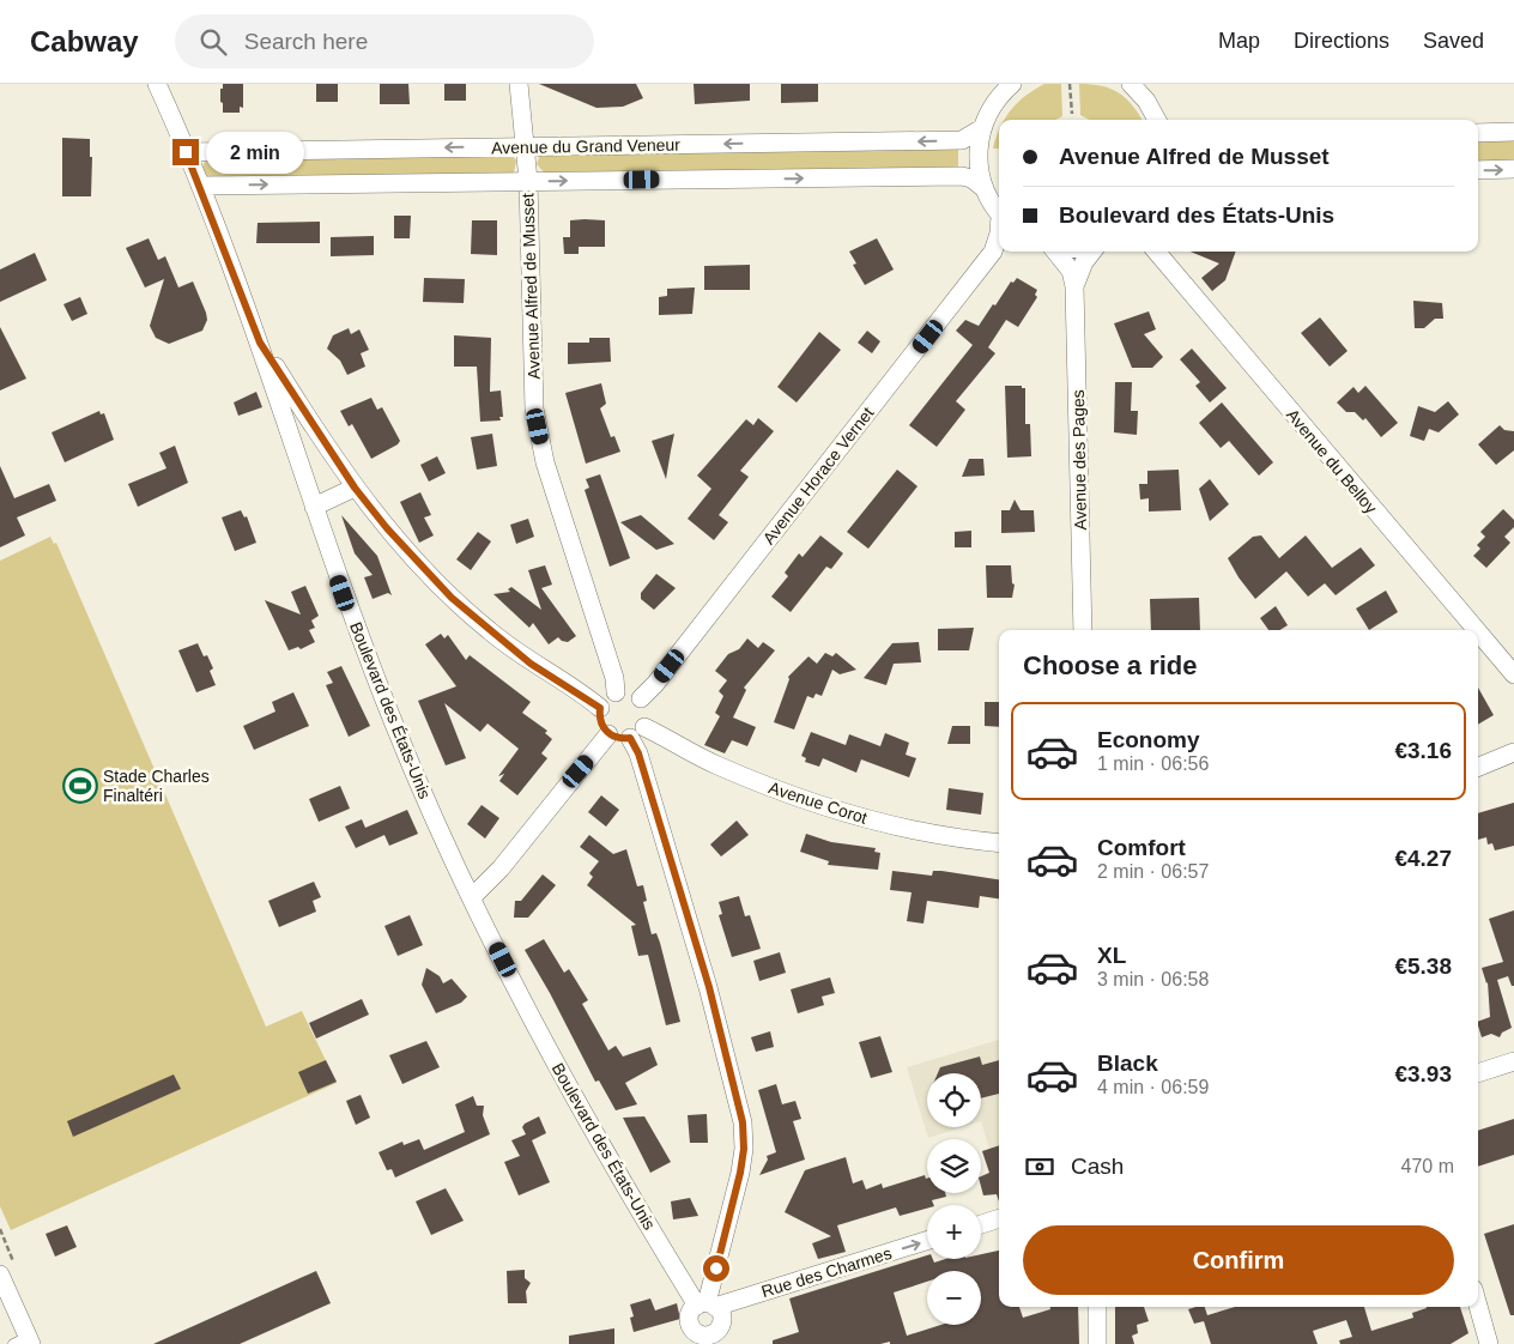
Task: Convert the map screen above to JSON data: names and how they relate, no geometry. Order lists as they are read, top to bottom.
{
  "streets": {
    "street": [
      "Avenue du Grand Veneur",
      "Avenue Alfred de Musset",
      "Avenue des Pages",
      "Avenue du Belloy",
      "Avenue Horace Vernet",
      "Boulevard des États-Unis",
      "Avenue Corot",
      "Rue des Charmes"
    ]
  },
  "crossings": [
    ["Avenue du Grand Veneur", "Avenue Alfred de Musset"],
    ["Avenue du Grand Veneur", "Boulevard des États-Unis"],
    ["Avenue Alfred de Musset", "Avenue Horace Vernet"],
    ["Avenue Alfred de Musset", "Avenue Corot"],
    ["Avenue Horace Vernet", "Avenue Corot"],
    ["Boulevard des États-Unis", "Rue des Charmes"]
  ],
  "one_way": ["Rue des Charmes"],
  "places": {
    "sports": ["Stade Charles Finaltéri"]
  },
  "page": {
    "header": "Cabway",
    "search": "Search here",
    "nav": ["Map", "Directions", "Saved"],
    "banner": ["Avenue Alfred de Musset", "Boulevard des États-Unis"],
    "bubble": "2 min",
    "heading": "Choose a ride",
    "list": [
      {
        "name": "Economy",
        "note": "1 min · 06:56",
        "value": "€3.16"
      },
      {
        "name": "Comfort",
        "note": "2 min · 06:57",
        "value": "€4.27"
      },
      {
        "name": "XL",
        "note": "3 min · 06:58",
        "value": "€5.38"
      },
      {
        "name": "Black",
        "note": "4 min · 06:59",
        "value": "€3.93"
      }
    ],
    "map_buttons": ["+", "−"],
    "pay": ["Cash", "470 m"],
    "buttons": "Confirm"
  }
}
